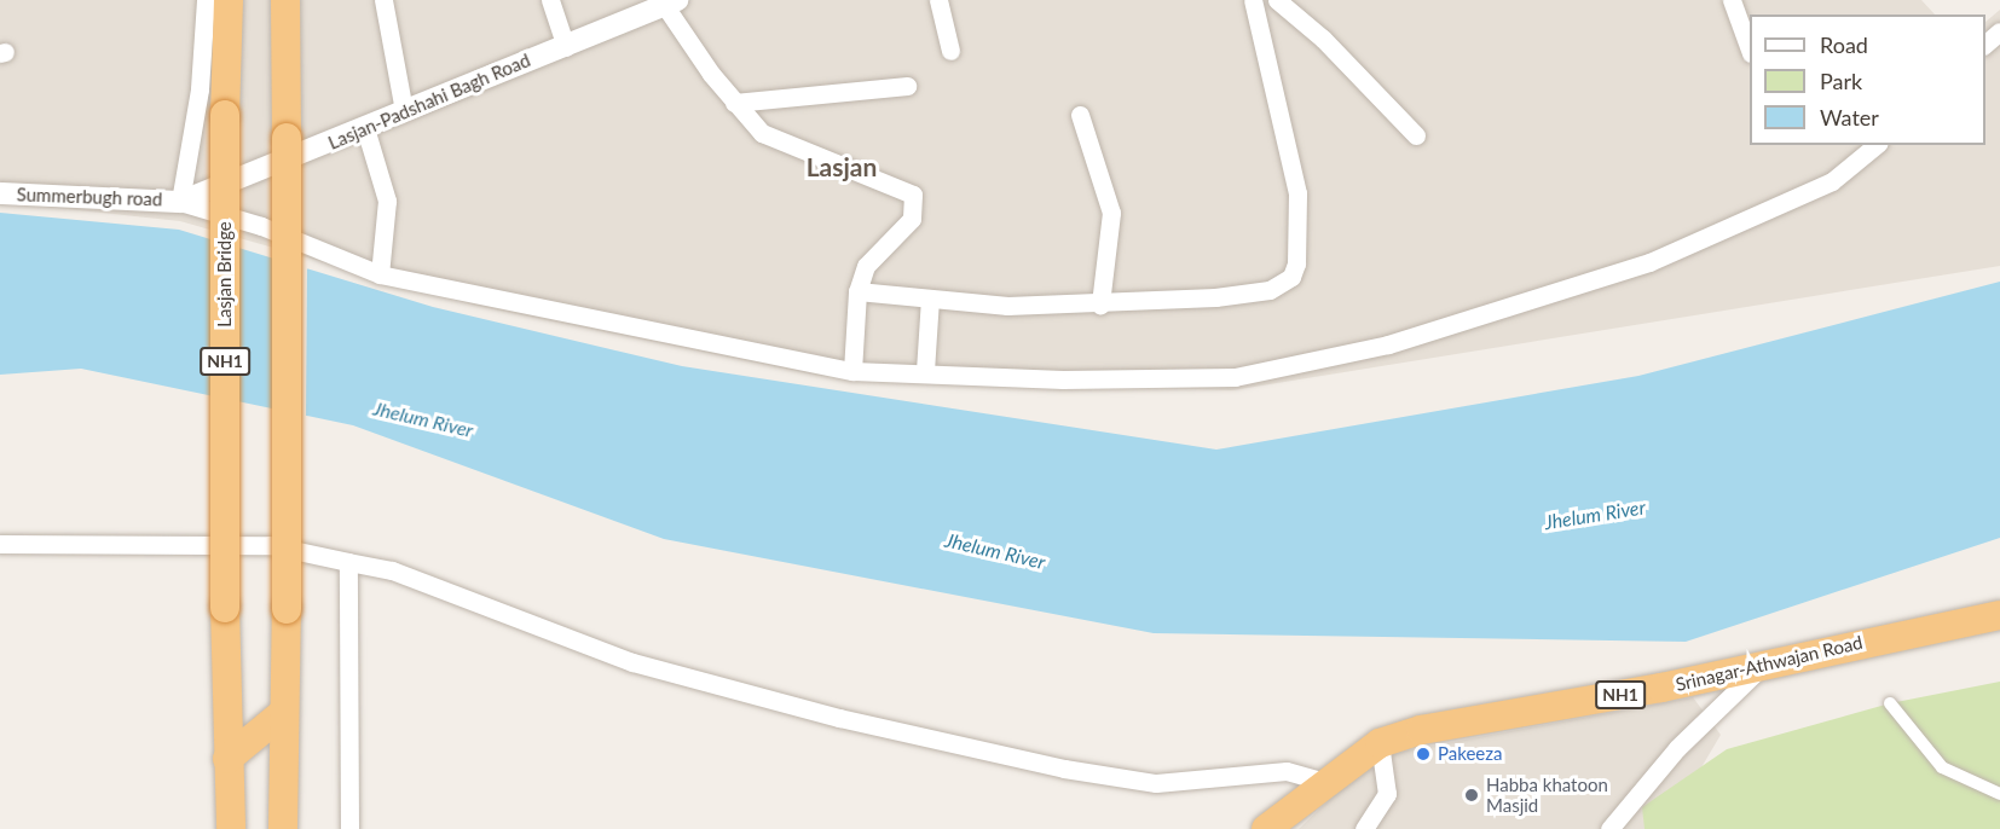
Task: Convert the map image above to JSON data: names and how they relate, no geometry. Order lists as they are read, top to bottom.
{
  "streets": {
    "highway": ["Lasjan Bridge", "NH1", "Srinagar-Athwajan Road"],
    "street": ["Lasjan-Padshahi Bagh Road", "Summerbugh road"]
  },
  "crossings": [
    ["Lasjan-Padshahi Bagh Road", "Summerbugh road"],
    ["Lasjan Bridge", "NH1"]
  ],
  "districts": ["Lasjan"],
  "water": ["Jhelum River"],
  "places": ["Pakeeza", "Habba khatoon Masjid"],
  "legend": ["Road", "Park", "Water"]
}
